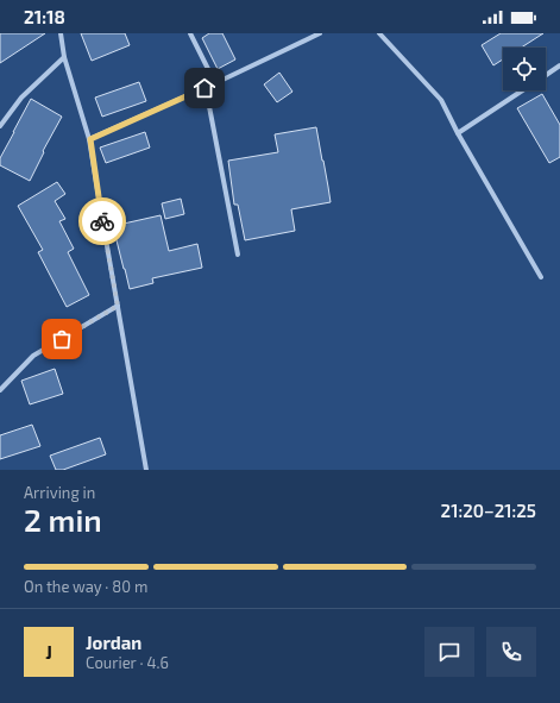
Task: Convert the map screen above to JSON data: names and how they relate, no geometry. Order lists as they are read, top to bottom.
{
  "page": {
    "status": "21:18",
    "heading": ["2 min", "Arriving in", "21:20–21:25"],
    "panel": ["Jordan", "Courier · 4.6"],
    "bar": "On the way · 80 m",
    "round": "J"
  }
}
